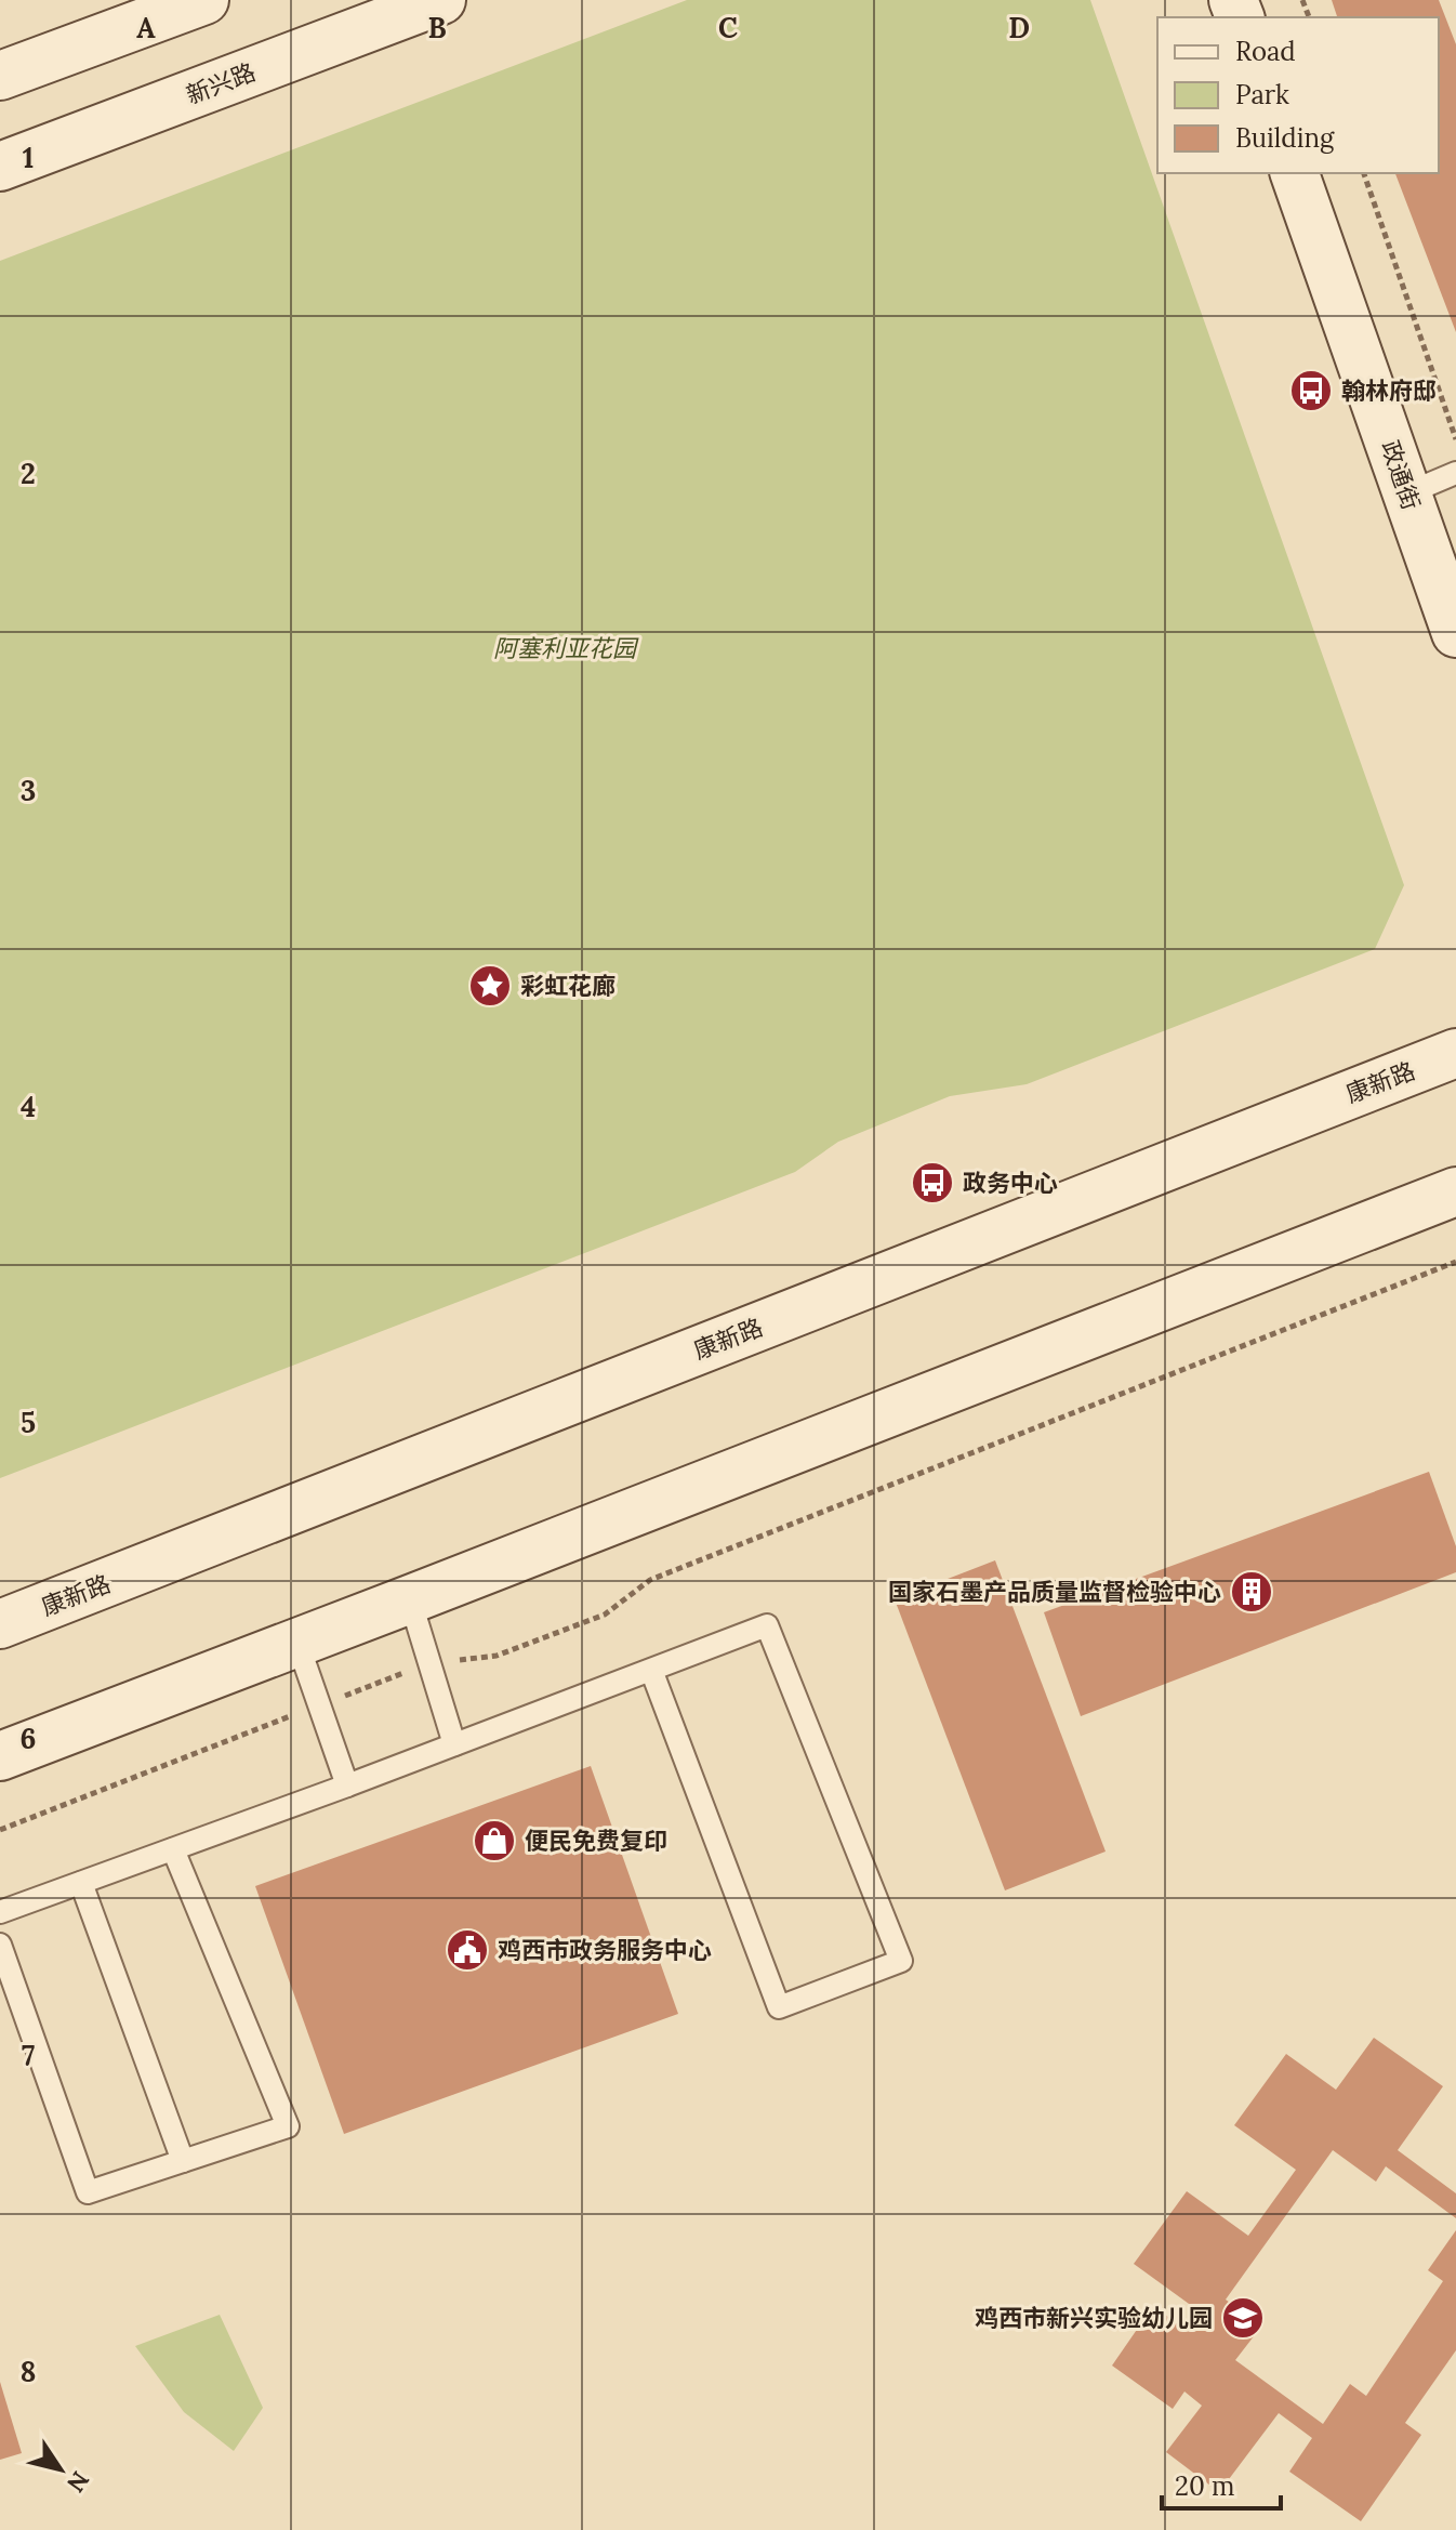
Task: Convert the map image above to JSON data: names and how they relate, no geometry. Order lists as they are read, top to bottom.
{
  "streets": {
    "main road": ["新兴路", "政通街", "康新路"]
  },
  "parks": ["阿塞利亚花园"],
  "places": {
    "bus stop": ["翰林府邸", "政务中心"],
    "place": ["彩虹花廊"],
    "building": ["国家石墨产品质量监督检验中心"],
    "shop": ["便民免费复印"],
    "public building": ["鸡西市政务服务中心"],
    "school or university": ["鸡西市新兴实验幼儿园"]
  },
  "legend": ["Road", "Park", "Building"],
  "scale_bar": "20 m",
  "north": "bottom right",
  "grid": {
    "columns": [
      "A",
      "B",
      "C",
      "D"
    ],
    "rows": [
      "1",
      "2",
      "3",
      "4",
      "5",
      "6",
      "7",
      "8"
    ]
  }
}
